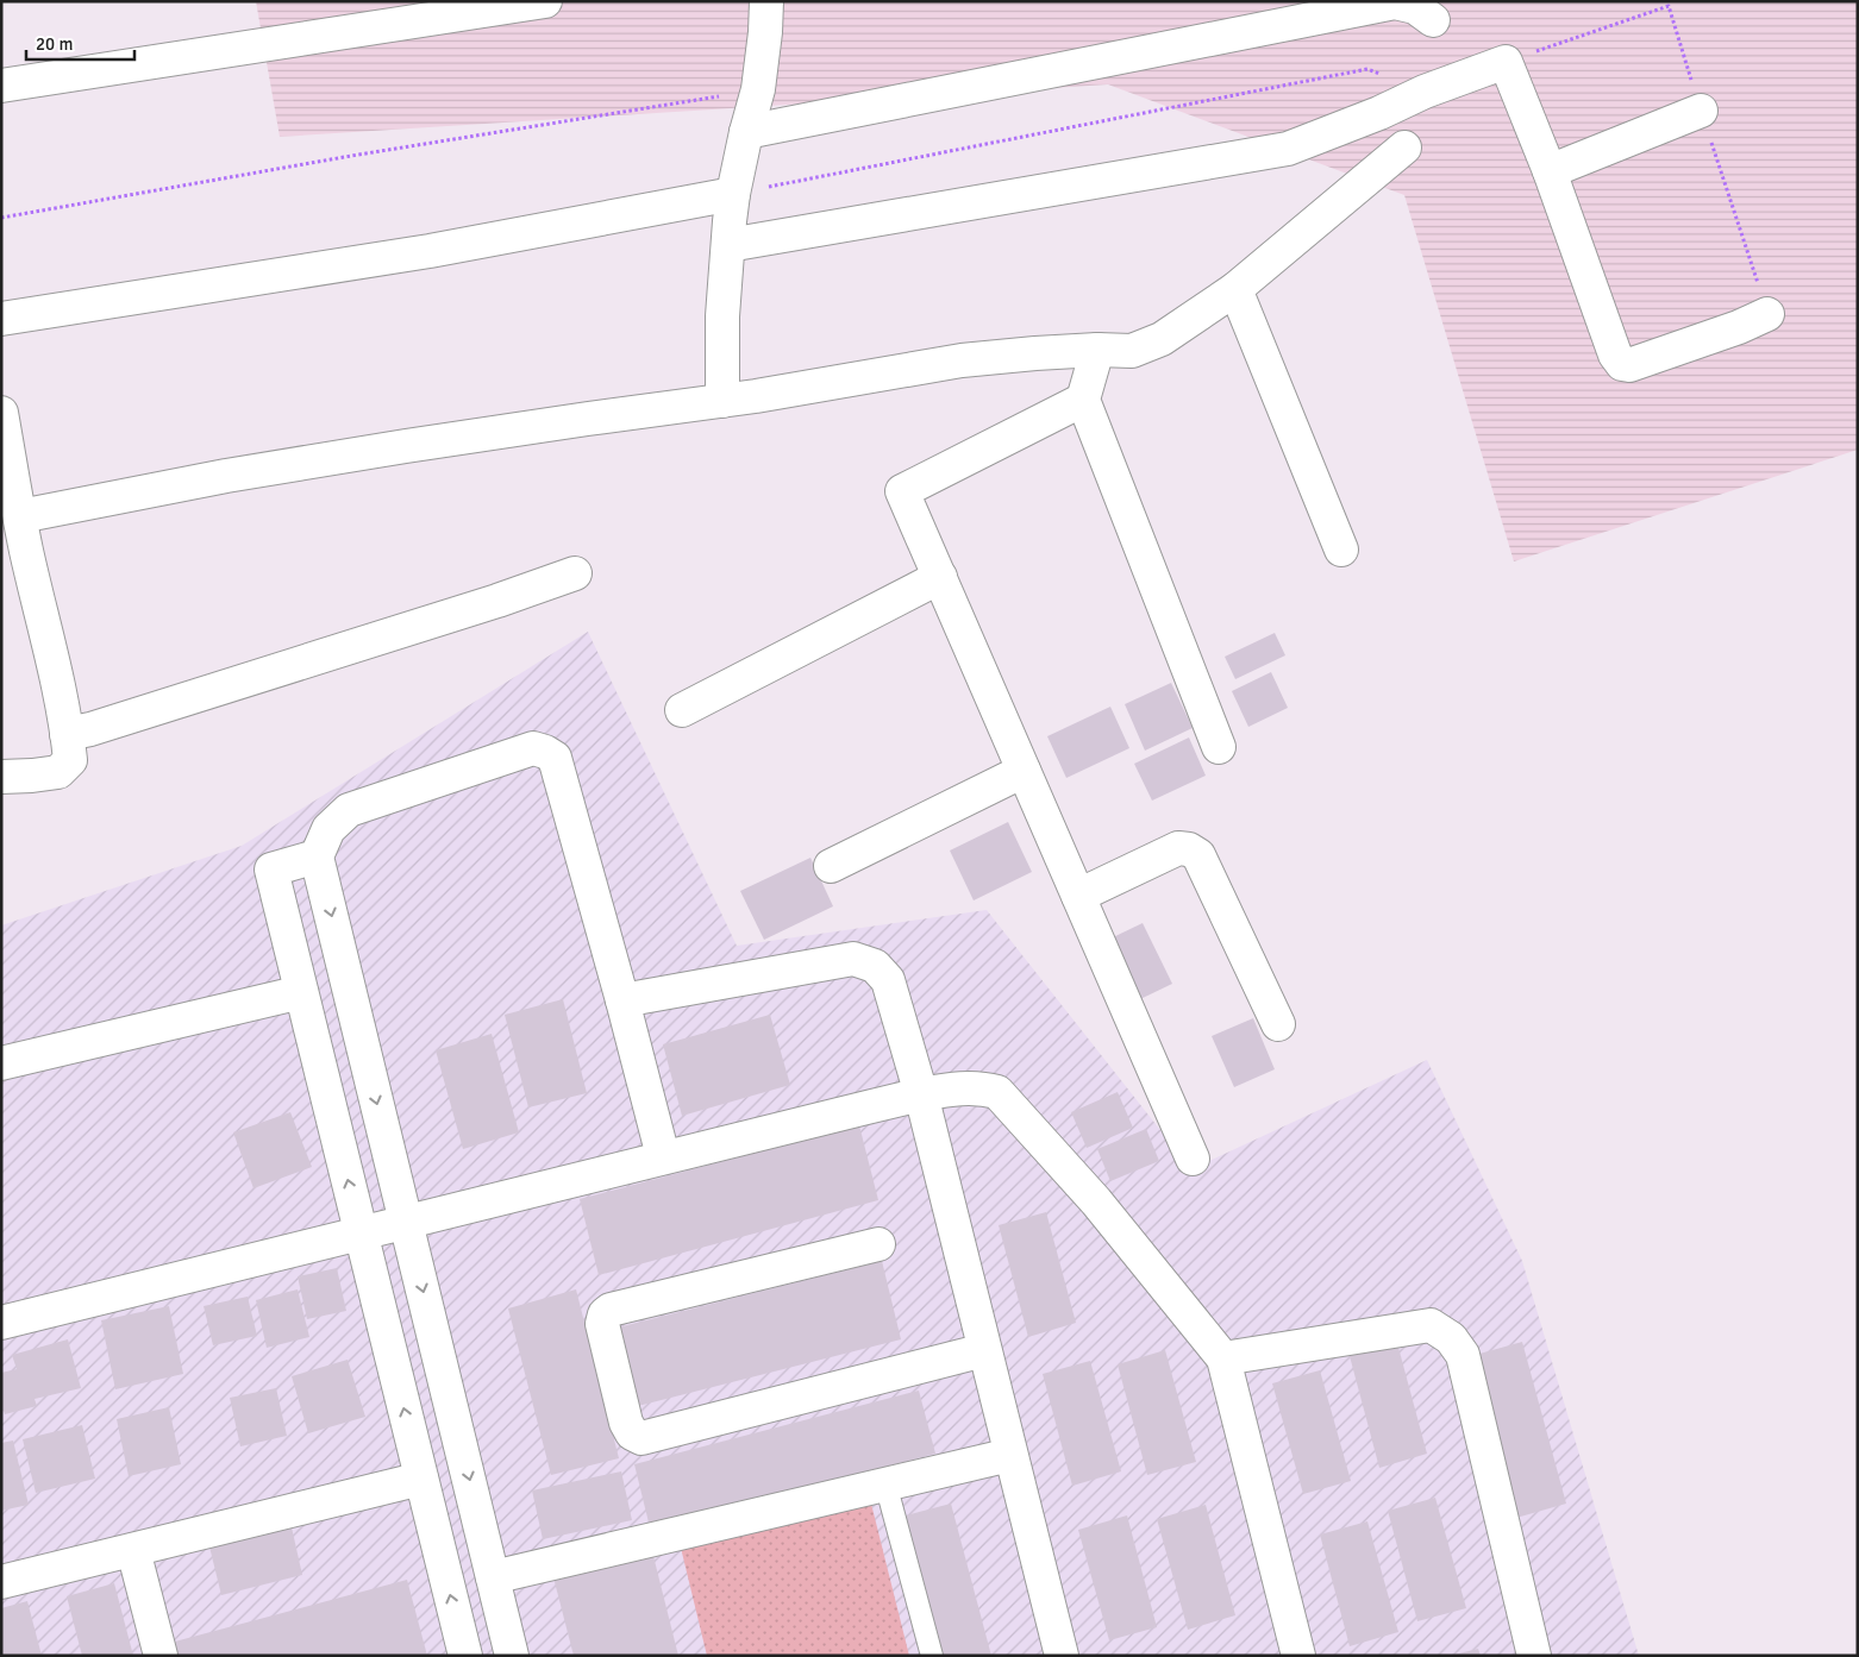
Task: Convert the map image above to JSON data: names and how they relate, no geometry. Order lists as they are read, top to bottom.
{
  "scale_bar": "20 m"
}
